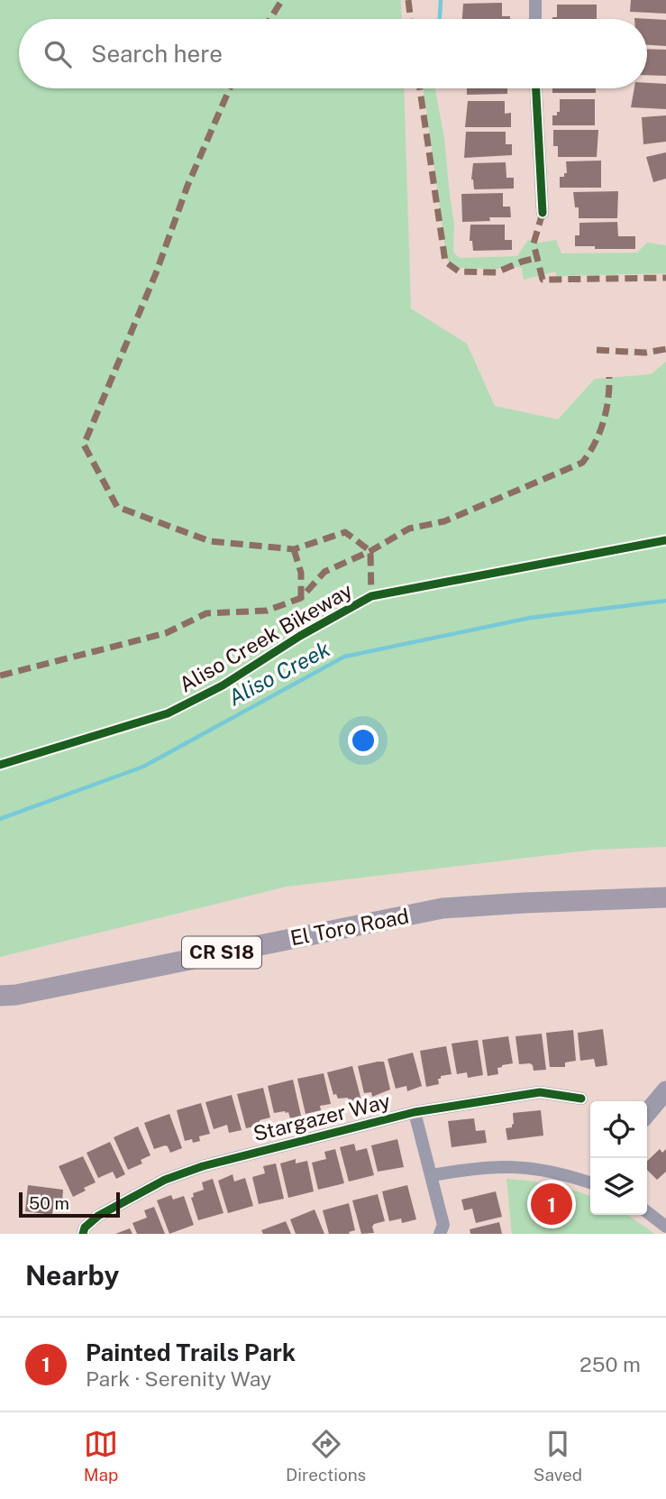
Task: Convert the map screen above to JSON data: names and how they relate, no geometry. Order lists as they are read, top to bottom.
{
  "streets": {
    "main road": ["El Toro Road", "CR S18"],
    "street": ["Stargazer Way"],
    "cycle path": ["Aliso Creek Bikeway"]
  },
  "water": ["Aliso Creek"],
  "scale_bar": "50 m",
  "page": {
    "search": "Search here",
    "pins": "1",
    "scale": "50 m",
    "heading": "Nearby",
    "list": [
      {
        "mark": "1",
        "name": "Painted Trails Park",
        "note": "Park · Serenity Way",
        "value": "250 m"
      }
    ],
    "nav": ["Map", "Directions", "Saved"]
  }
}
